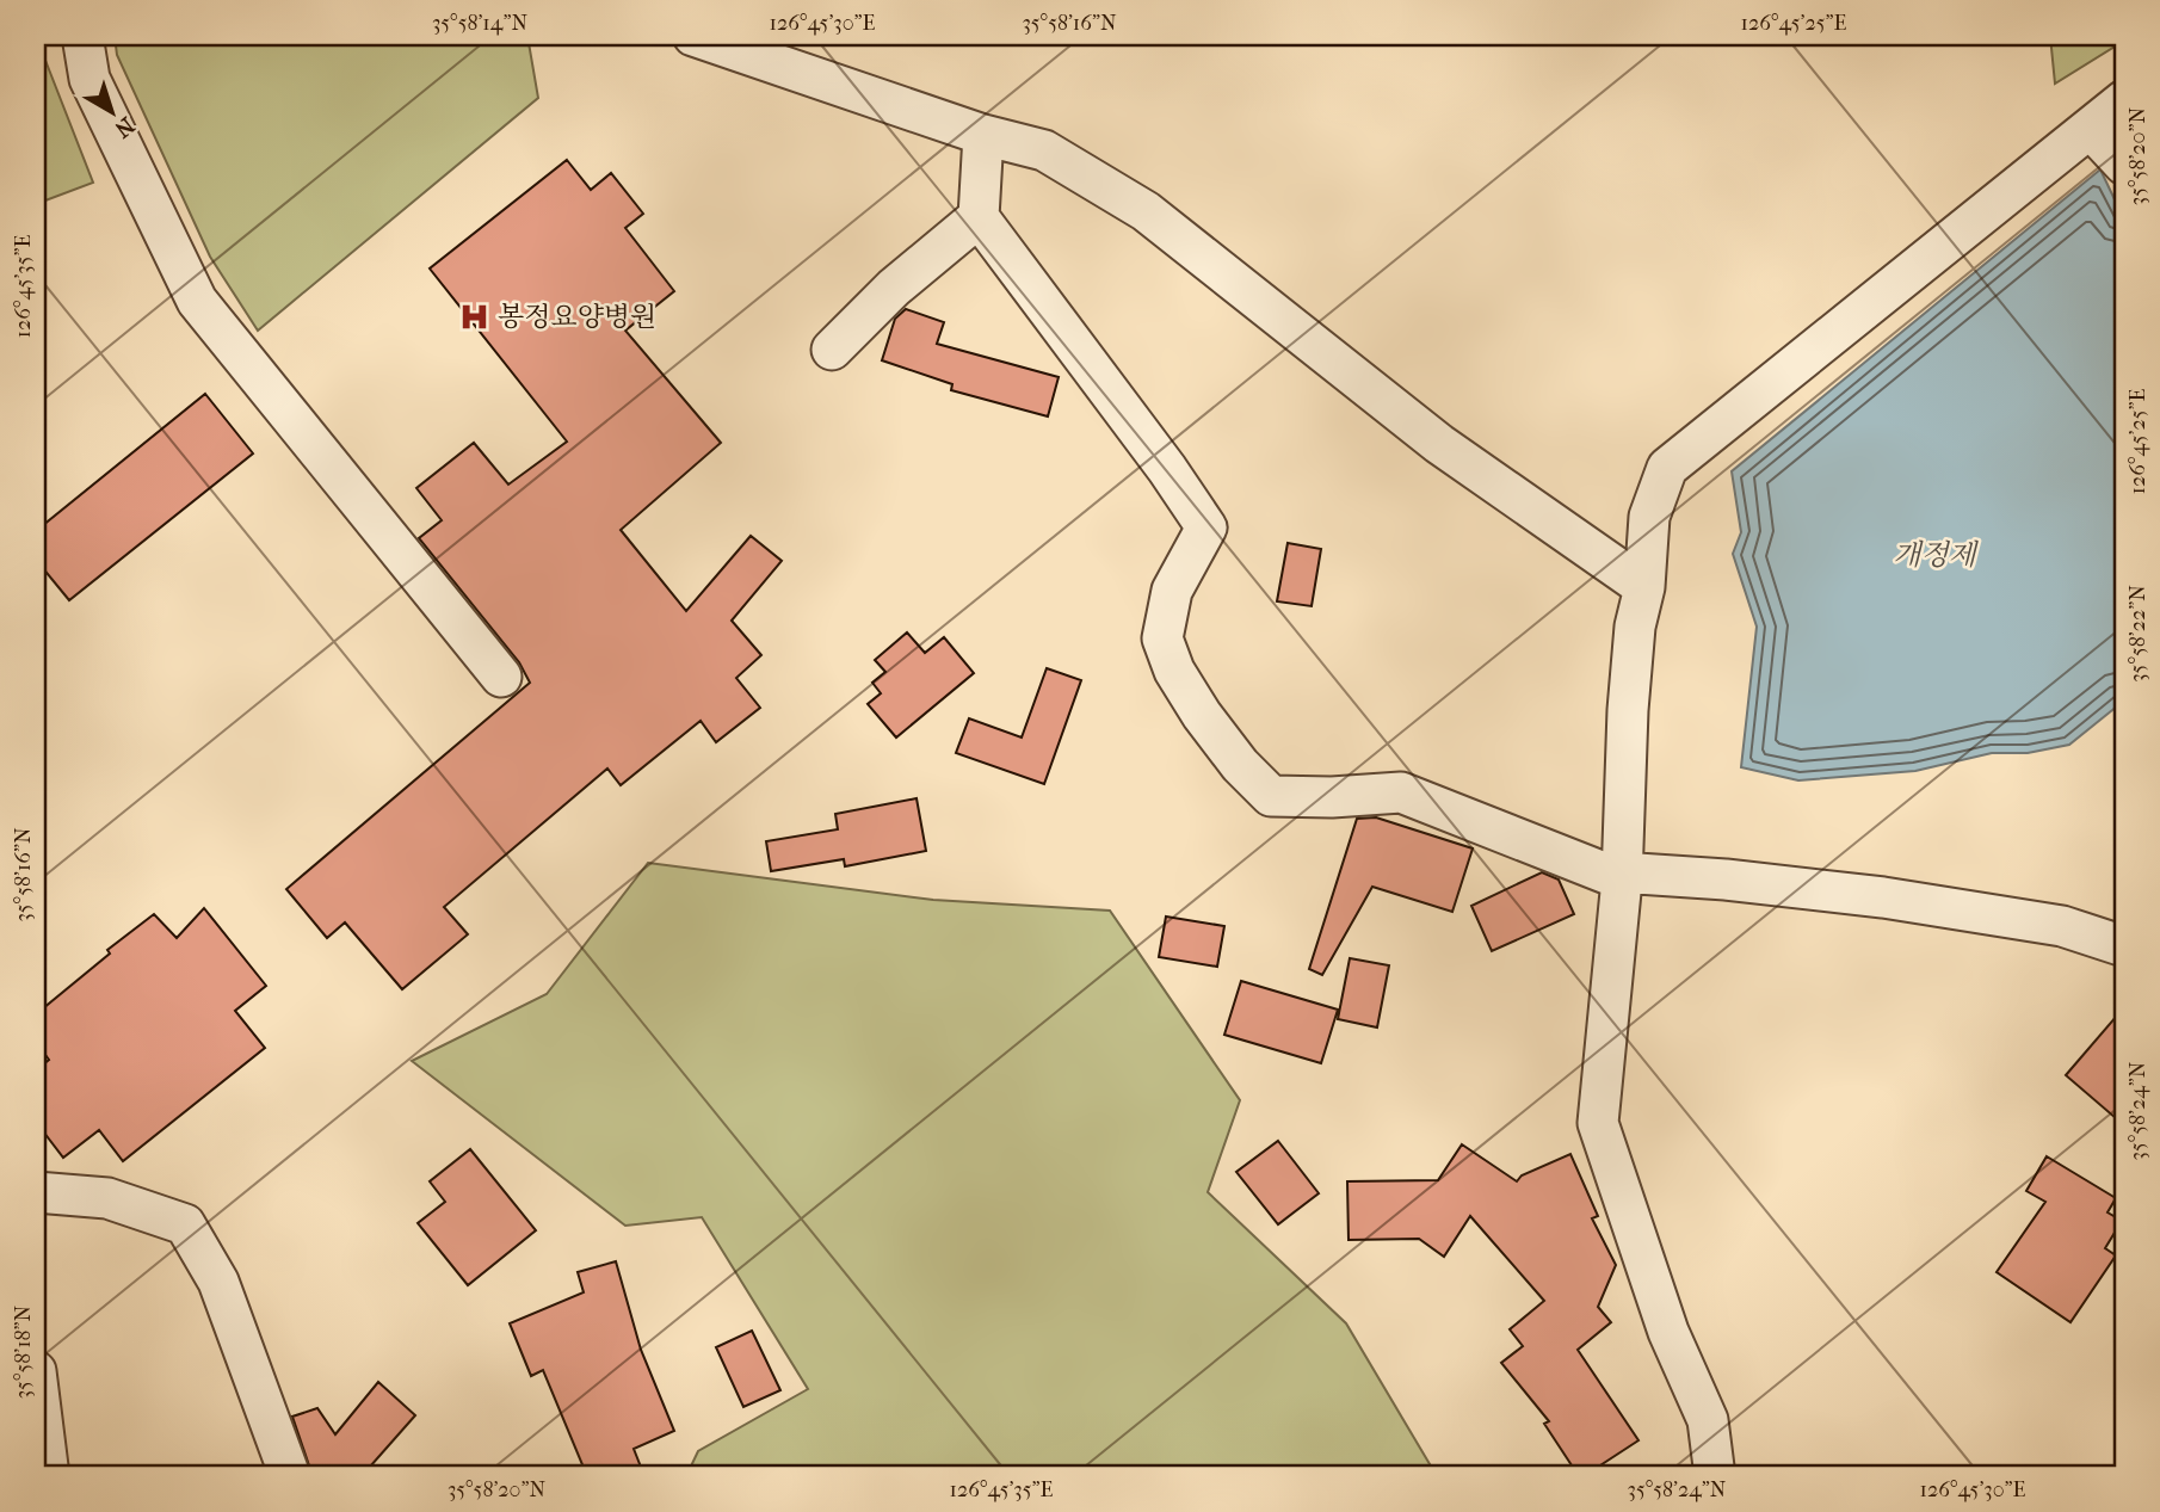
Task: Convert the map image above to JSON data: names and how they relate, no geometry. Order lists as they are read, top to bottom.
{
  "water": ["개정제"],
  "places": {
    "hospital": ["봉정요양병원"]
  },
  "north": "bottom right",
  "coordinates": [
    "35°58'14\"N",
    "126°45'30\"E",
    "35°58'16\"N",
    "126°45'25\"E",
    "35°58'20\"N",
    "126°45'35\"E",
    "35°58'22\"N",
    "35°58'24\"N",
    "35°58'18\"N"
  ]
}
